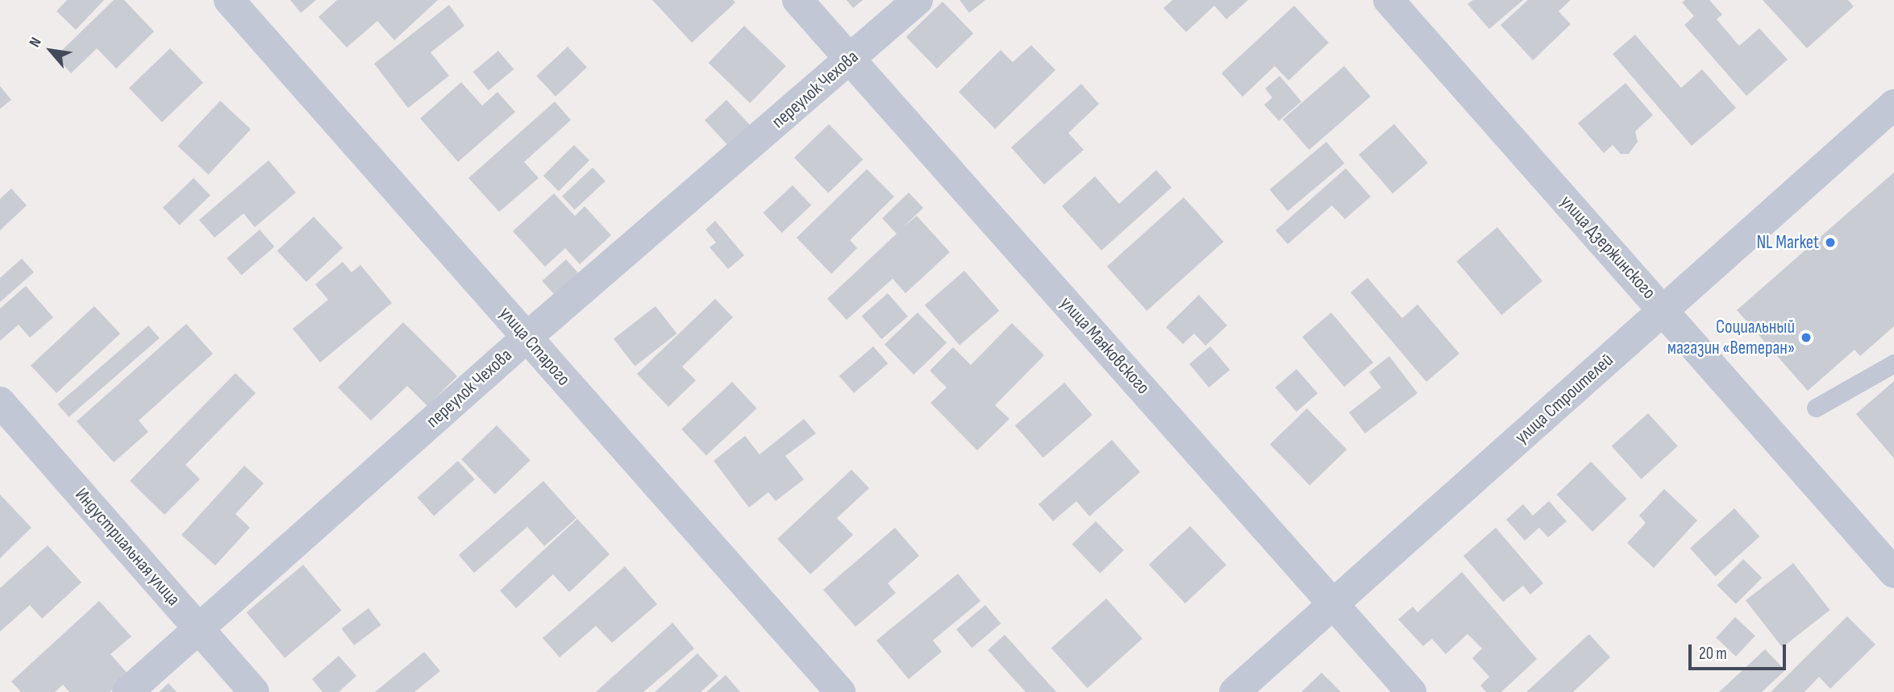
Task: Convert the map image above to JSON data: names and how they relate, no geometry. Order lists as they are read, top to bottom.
{
  "streets": {
    "street": [
      "переулок Чехова",
      "улица Дзержинского",
      "улица Маяковского",
      "улица Старого",
      "улица Строителей",
      "Индустриальная улица"
    ]
  },
  "crossings": [
    ["переулок Чехова", "улица Маяковского"],
    ["переулок Чехова", "улица Старого"],
    ["переулок Чехова", "Индустриальная улица"],
    ["улица Дзержинского", "улица Строителей"],
    ["улица Маяковского", "улица Строителей"]
  ],
  "places": ["NL Market", "Социальный магазин «Ветеран»"],
  "scale_bar": "20 m",
  "north": "top left"
}
